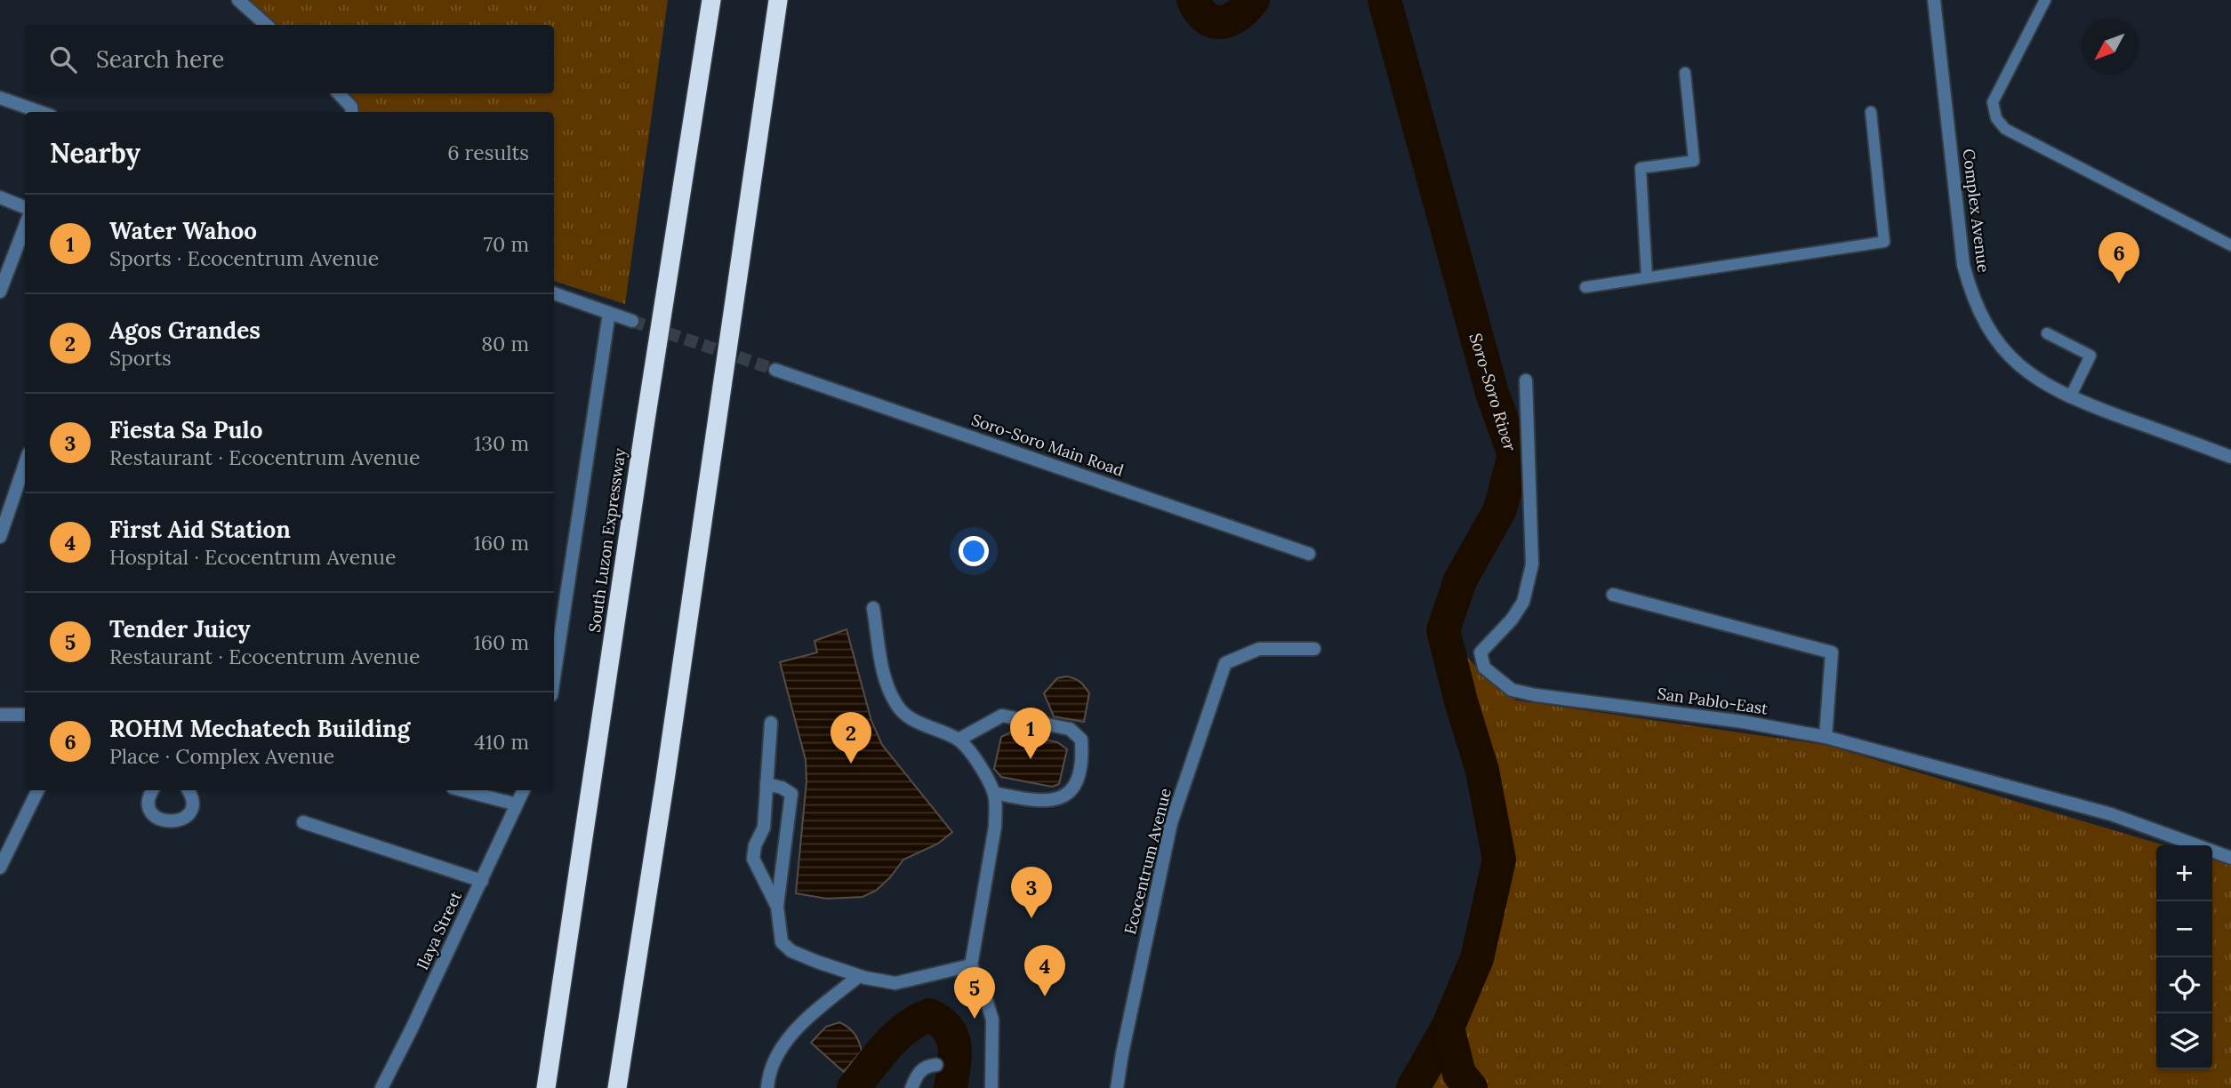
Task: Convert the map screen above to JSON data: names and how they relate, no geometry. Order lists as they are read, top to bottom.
{
  "streets": {
    "highway": ["South Luzon Expressway"],
    "street": [
      "Complex Avenue",
      "Soro-Soro Main Road",
      "San Pablo-East",
      "Ecocentrum Avenue",
      "Ilaya Street"
    ]
  },
  "water": ["Soro-Soro River"],
  "north": "bottom left",
  "page": {
    "search": "Search here",
    "heading": ["Nearby", "6 results"],
    "list": [
      {
        "mark": "1",
        "name": "Water Wahoo",
        "note": "Sports · Ecocentrum Avenue",
        "value": "70 m"
      },
      {
        "mark": "2",
        "name": "Agos Grandes",
        "note": "Sports",
        "value": "80 m"
      },
      {
        "mark": "3",
        "name": "Fiesta Sa Pulo",
        "note": "Restaurant · Ecocentrum Avenue",
        "value": "130 m"
      },
      {
        "mark": "4",
        "name": "First Aid Station",
        "note": "Hospital · Ecocentrum Avenue",
        "value": "160 m"
      },
      {
        "mark": "5",
        "name": "Tender Juicy",
        "note": "Restaurant · Ecocentrum Avenue",
        "value": "160 m"
      },
      {
        "mark": "6",
        "name": "ROHM Mechatech Building",
        "note": "Place · Complex Avenue",
        "value": "410 m"
      }
    ],
    "pins": [
      "6",
      "1",
      "2",
      "3",
      "4",
      "5"
    ],
    "map_buttons": ["+", "−"]
  }
}
